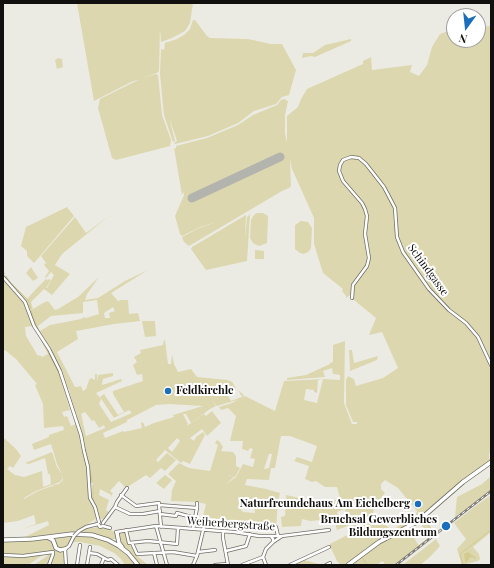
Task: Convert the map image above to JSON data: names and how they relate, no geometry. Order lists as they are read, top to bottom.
{
  "streets": {
    "street": ["Schindgasse", "Weiherbergstraße"]
  },
  "places": ["Feldkirchle", "Naturfreundehaus Am Eichelberg", "Bruchsal Gewerbliches Bildungszentrum"],
  "north": "bottom"
}
